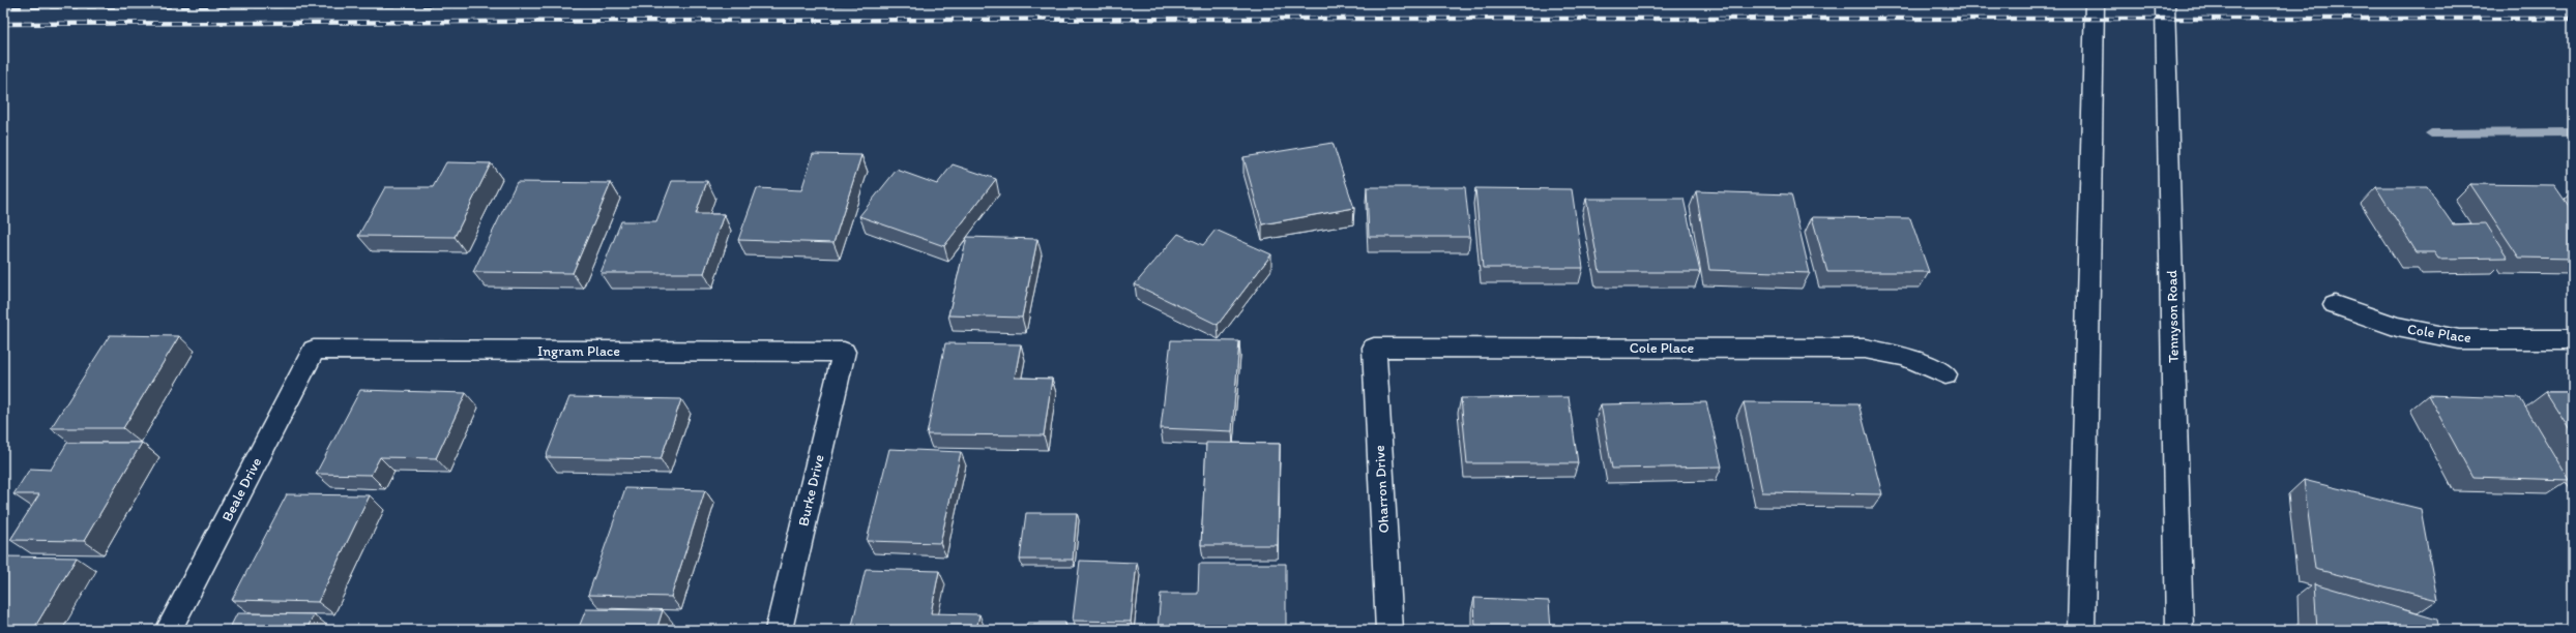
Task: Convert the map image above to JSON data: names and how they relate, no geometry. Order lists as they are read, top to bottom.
{
  "streets": {
    "street": [
      "Tennyson Road",
      "Cole Place",
      "Ingram Place",
      "Beale Drive",
      "Oharron Drive",
      "Burke Drive"
    ]
  },
  "crossings": [
    ["Cole Place", "Oharron Drive"],
    ["Ingram Place", "Beale Drive"],
    ["Ingram Place", "Burke Drive"]
  ]
}
